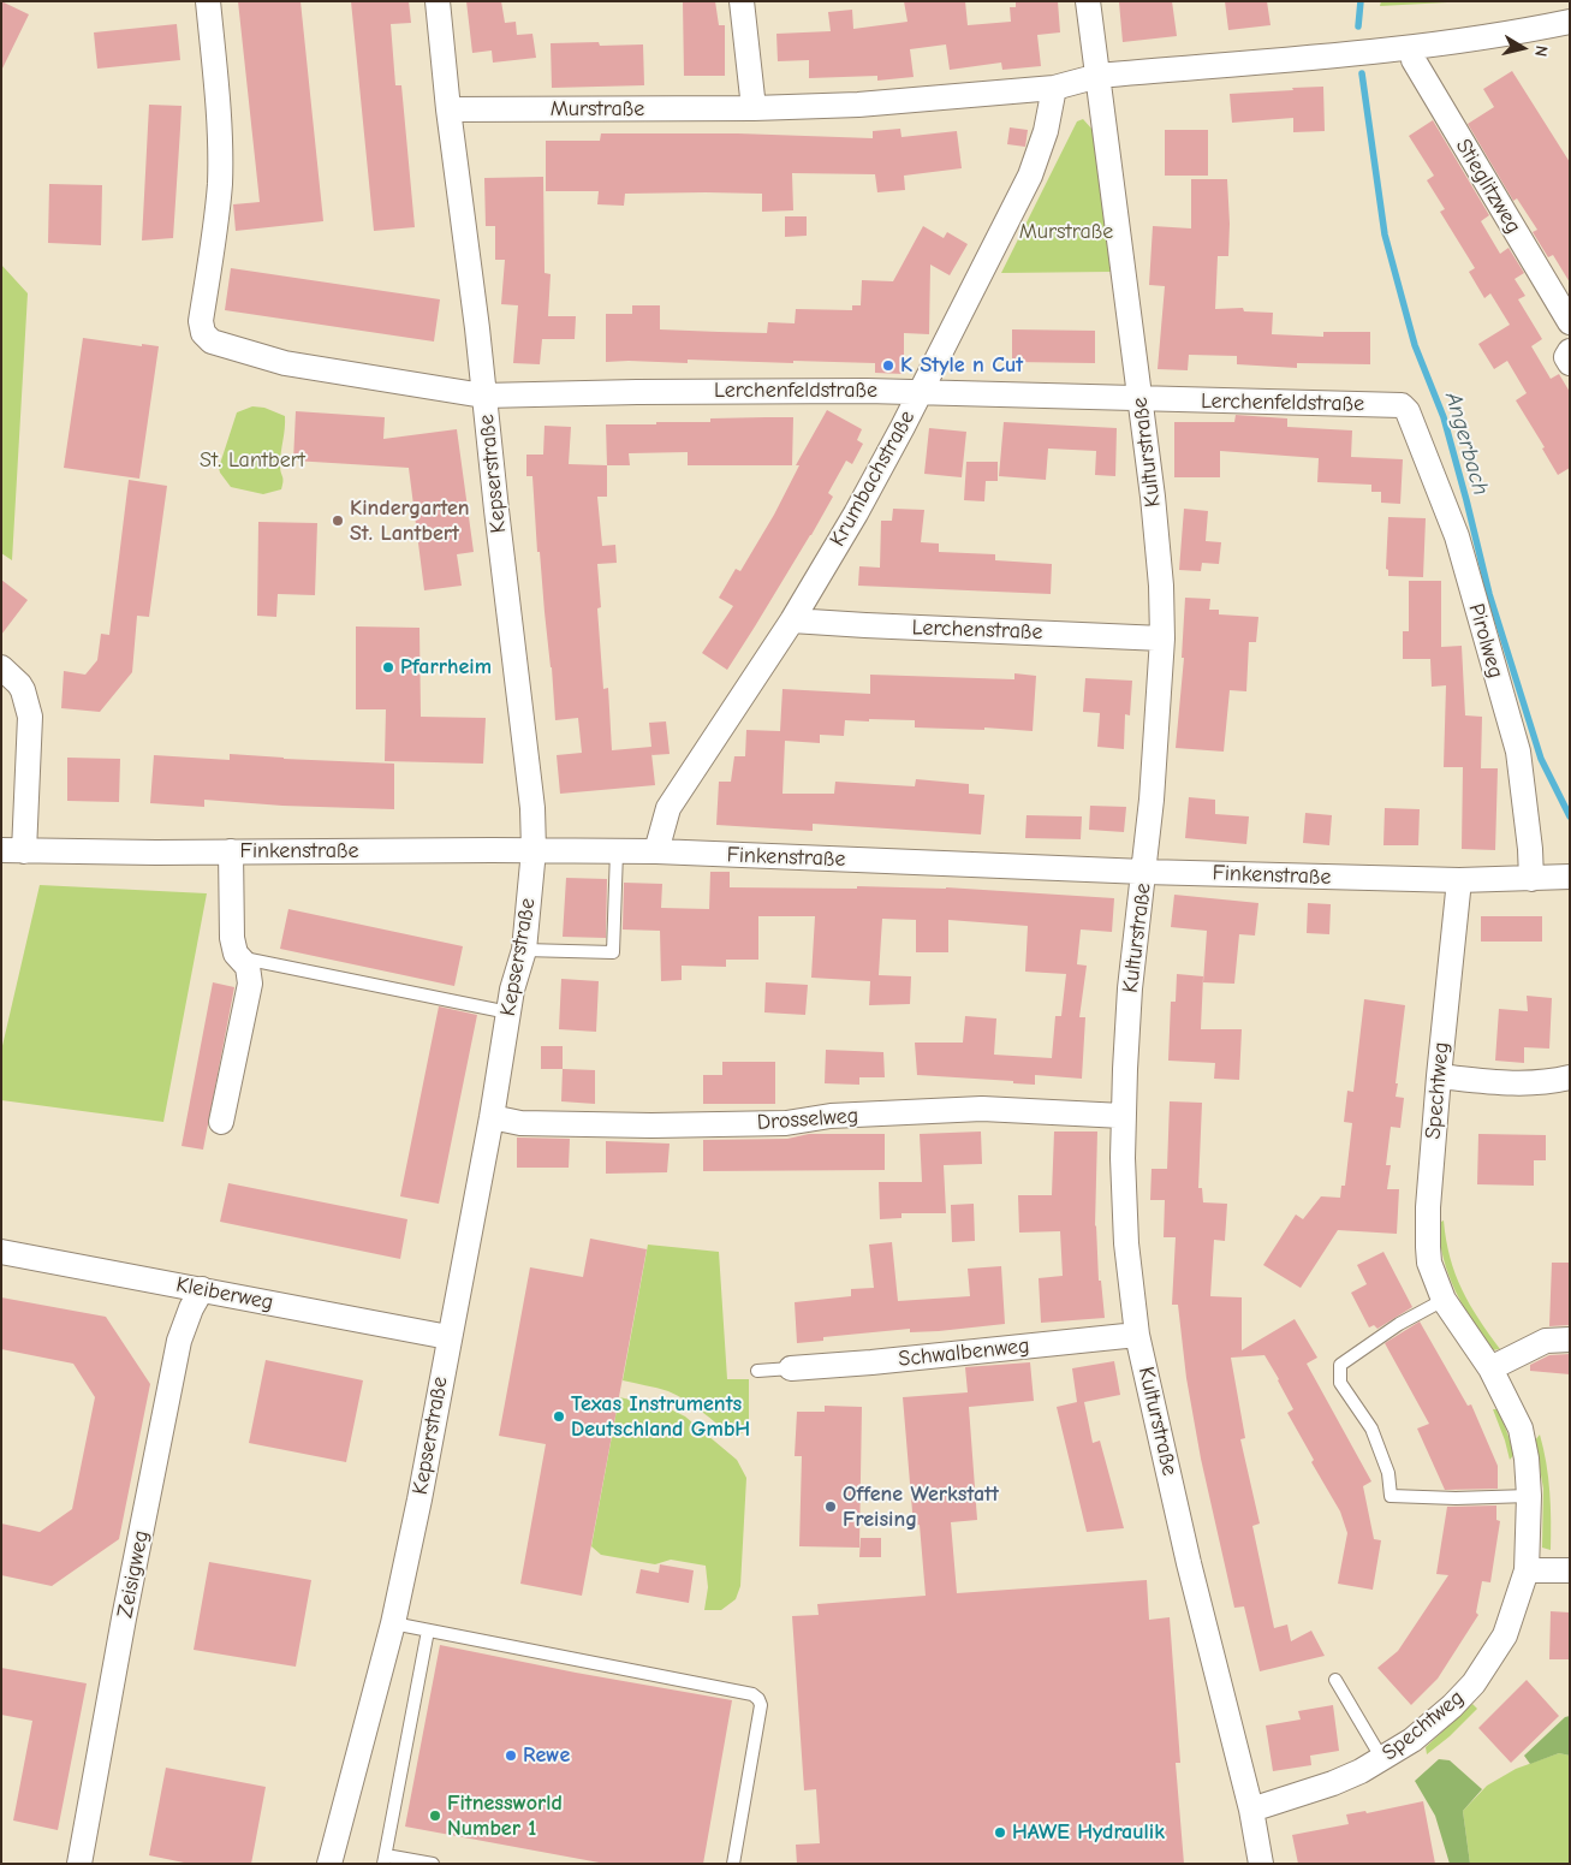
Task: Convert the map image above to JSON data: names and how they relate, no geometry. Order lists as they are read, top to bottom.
{
  "streets": {
    "street": [
      "Murstraße",
      "Stieglitzweg",
      "Lerchenfeldstraße",
      "Kulturstraße",
      "Kepserstraße",
      "Krumbachstraße",
      "Lerchenstraße",
      "Pirolweg",
      "Finkenstraße",
      "Spechtweg",
      "Drosselweg",
      "Kleiberweg",
      "Schwalbenweg",
      "Zeisigweg"
    ]
  },
  "crossings": [
    ["Murstraße", "Stieglitzweg"],
    ["Murstraße", "Kulturstraße"],
    ["Murstraße", "Kepserstraße"],
    ["Murstraße", "Krumbachstraße"],
    ["Lerchenfeldstraße", "Kulturstraße"],
    ["Lerchenfeldstraße", "Kepserstraße"],
    ["Lerchenfeldstraße", "Krumbachstraße"],
    ["Lerchenfeldstraße", "Pirolweg"],
    ["Kulturstraße", "Lerchenstraße"],
    ["Kulturstraße", "Finkenstraße"],
    ["Kulturstraße", "Spechtweg"],
    ["Kulturstraße", "Drosselweg"],
    ["Kulturstraße", "Schwalbenweg"],
    ["Kepserstraße", "Finkenstraße"],
    ["Kepserstraße", "Drosselweg"],
    ["Kepserstraße", "Kleiberweg"],
    ["Krumbachstraße", "Lerchenstraße"],
    ["Krumbachstraße", "Finkenstraße"],
    ["Pirolweg", "Finkenstraße"],
    ["Finkenstraße", "Spechtweg"],
    ["Kleiberweg", "Zeisigweg"]
  ],
  "water": ["Angerbach"],
  "parks": ["Murstraße", "St. Lantbert"],
  "places": [
    "K Style n Cut",
    "Kindergarten St. Lantbert",
    "Pfarrheim",
    "Texas Instruments Deutschland GmbH",
    "Offene Werkstatt Freising",
    "Rewe",
    "Fitnessworld Number 1",
    "HAWE Hydraulik"
  ],
  "north": "right"
}
